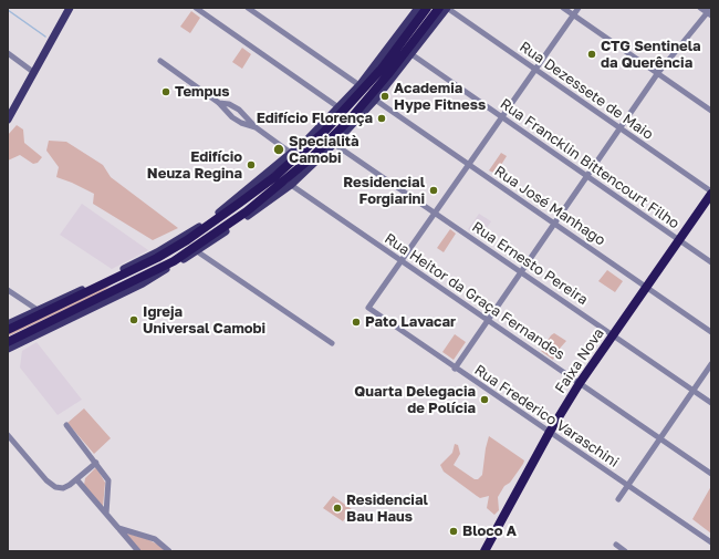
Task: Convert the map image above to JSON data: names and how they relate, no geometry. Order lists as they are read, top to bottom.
{
  "streets": {
    "highway": ["Faixa Nova"],
    "street": [
      "Rua Dezessete de Maio",
      "Rua Francklin Bittencourt Filho",
      "Rua José Manhago",
      "Rua Ernesto Pereira",
      "Rua Heitor da Graça Fernandes",
      "Rua Frederico Varaschini"
    ]
  },
  "crossings": [
    ["Rua Dezessete de Maio", "Faixa Nova"],
    ["Rua Francklin Bittencourt Filho", "Faixa Nova"],
    ["Rua José Manhago", "Faixa Nova"],
    ["Rua Ernesto Pereira", "Faixa Nova"],
    ["Rua Heitor da Graça Fernandes", "Faixa Nova"],
    ["Rua Heitor da Graça Fernandes", "Rua Frederico Varaschini"],
    ["Faixa Nova", "Rua Frederico Varaschini"]
  ],
  "places": [
    "CTG Sentinela da Querência",
    "Tempus",
    "Academia Hype Fitness",
    "Edifício Florença",
    "Specialità Camobi",
    "Edifício Neuza Regina",
    "Residencial Forgiarini",
    "Igreja Universal Camobi",
    "Pato Lavacar",
    "Quarta Delegacia de Polícia",
    "Residencial Bau Haus",
    "Bloco A"
  ]
}
